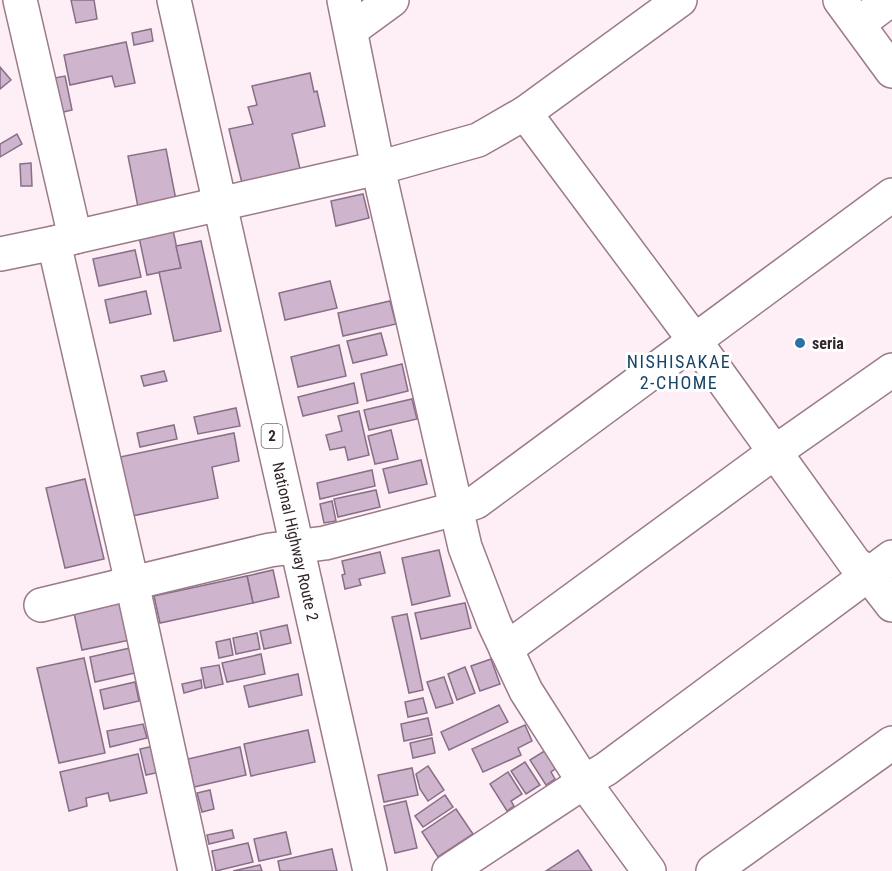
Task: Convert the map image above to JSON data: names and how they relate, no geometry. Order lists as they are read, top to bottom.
{
  "streets": {
    "main road": ["2", "National Highway Route 2"]
  },
  "districts": ["NISHISAKAE 2-CHOME"],
  "places": ["seria"]
}
